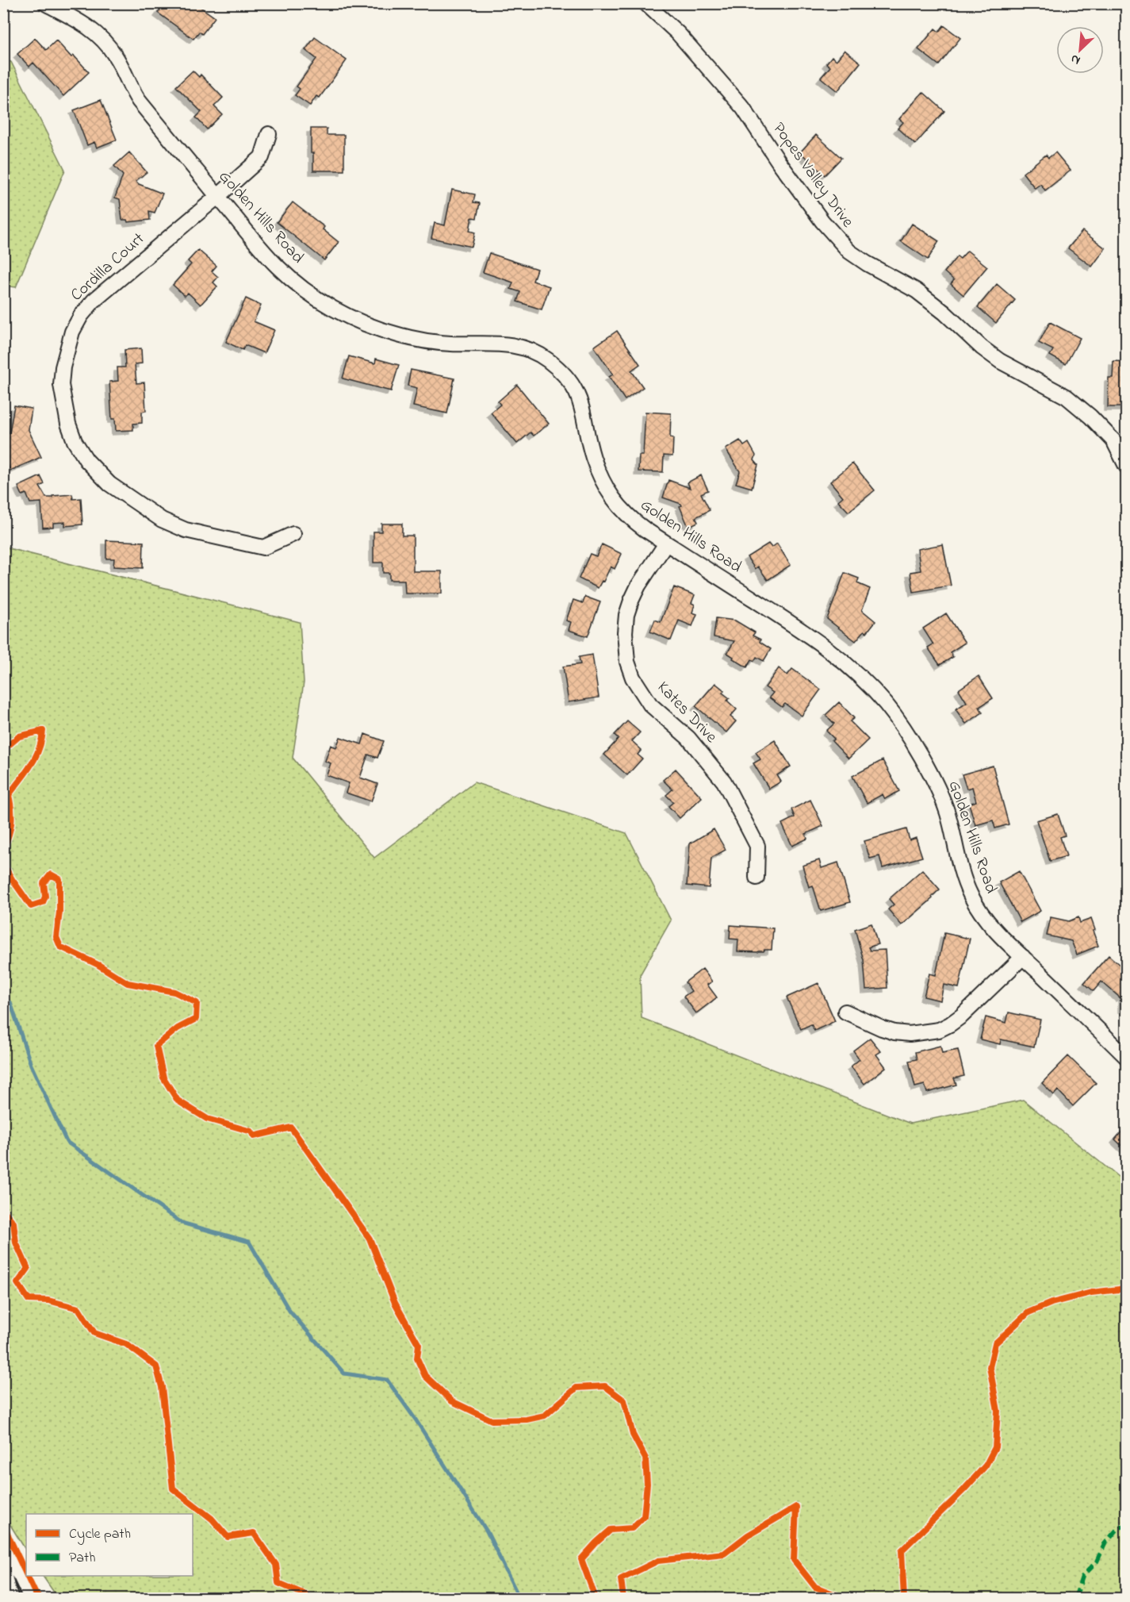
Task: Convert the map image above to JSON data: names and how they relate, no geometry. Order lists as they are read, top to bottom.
{
  "streets": {
    "street": [
      "Popes Valley Drive",
      "Golden Hills Road",
      "Cordilla Court",
      "Kates Drive"
    ]
  },
  "crossings": [
    ["Golden Hills Road", "Cordilla Court"],
    ["Golden Hills Road", "Kates Drive"]
  ],
  "legend": ["Cycle path", "Path"],
  "north": "bottom left"
}
